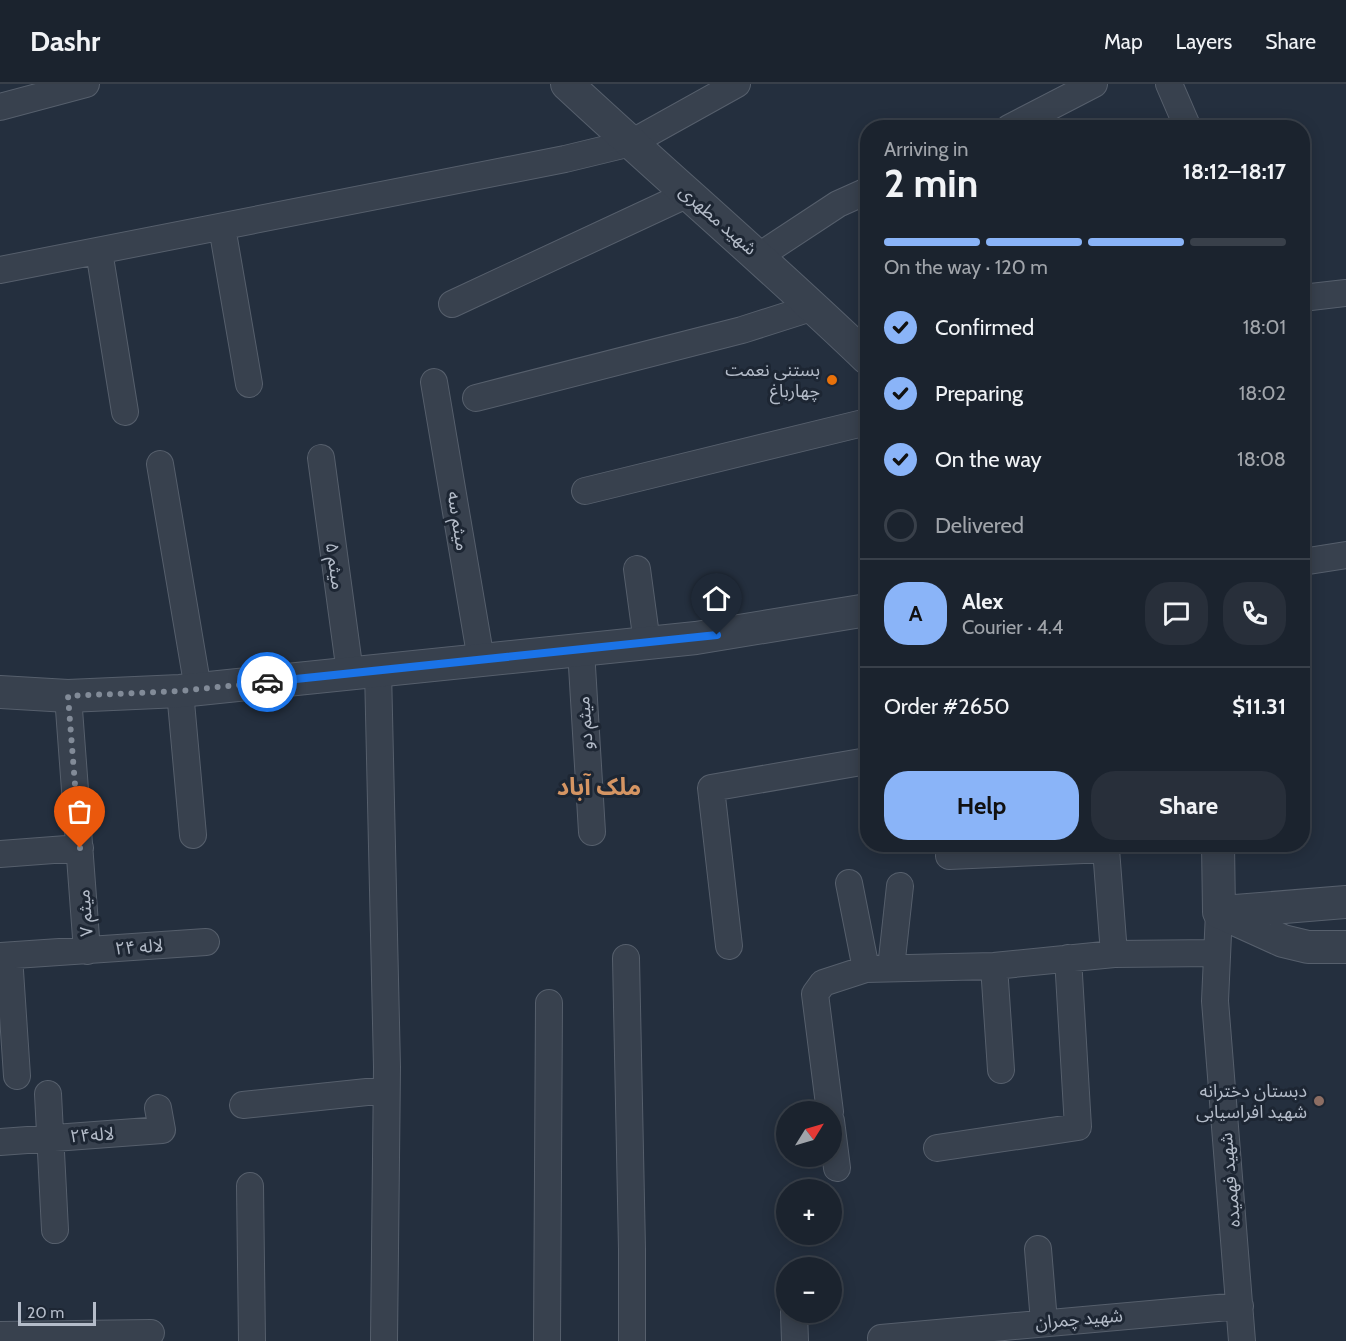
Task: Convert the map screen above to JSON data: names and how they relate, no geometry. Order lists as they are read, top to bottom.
{
  "streets": {
    "street": [
      "شهید مطهری",
      "میثم سه",
      "میثم ۵",
      "میثم دو",
      "میثم ۷",
      "لاله ۲۴",
      "لاله۲۴",
      "شهید فهمیده",
      "شهید چمران"
    ]
  },
  "crossings": [
    ["میثم ۷", "لاله ۲۴"],
    ["شهید فهمیده", "شهید چمران"]
  ],
  "districts": ["ملک آباد"],
  "places": ["بستنی نعمت چهارباغ", "دبستان دخترانه شهید افراسیابی"],
  "scale_bar": "20 m",
  "north": "top right",
  "page": {
    "header": "Dashr",
    "nav": ["Map", "Layers", "Share"],
    "heading": ["2 min", "Arriving in", "18:12–18:17"],
    "panel": [
      "Alex",
      "Courier · 4.4",
      "Order #2650",
      "$11.31"
    ],
    "bar": "On the way · 120 m",
    "list": [
      ["Confirmed", "18:01"],
      ["Preparing", "18:02"],
      ["On the way", "18:08"],
      "Delivered"
    ],
    "round": "A",
    "buttons": ["Help", "Share"],
    "map_buttons": ["+", "−"],
    "scale": "20 m"
  }
}
